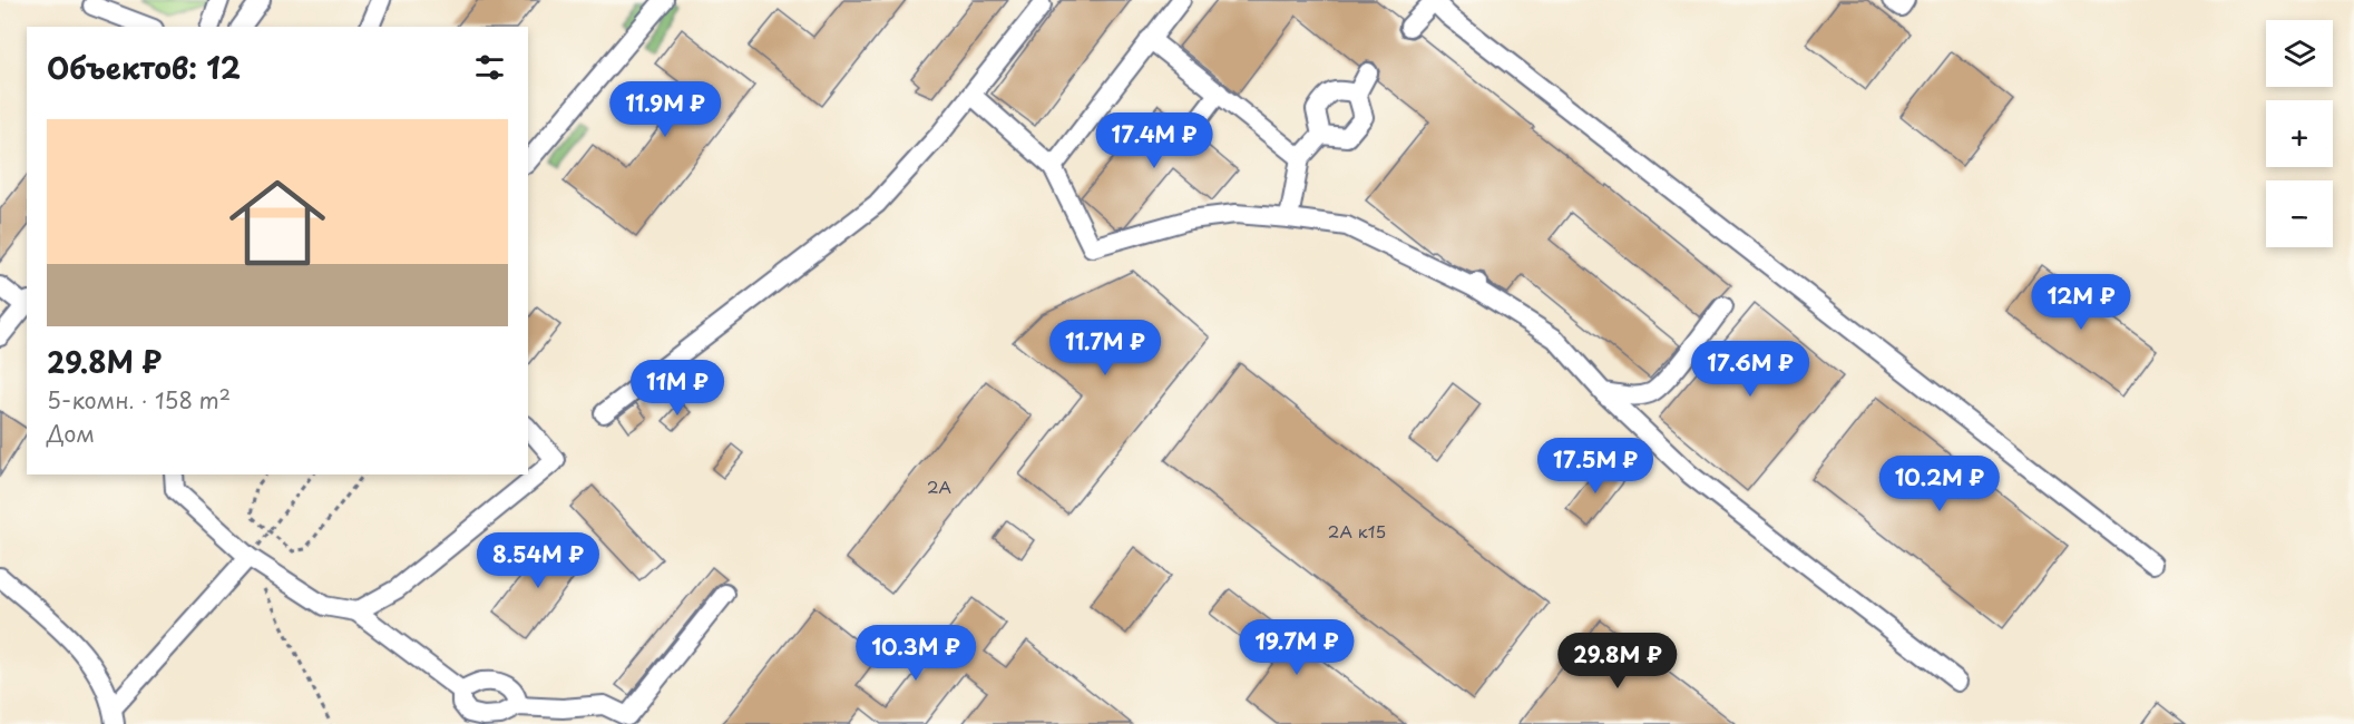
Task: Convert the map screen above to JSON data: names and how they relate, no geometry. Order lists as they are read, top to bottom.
{
  "house_numbers": ["2А", "2А к15"],
  "page": {
    "map_buttons": ["+", "−"],
    "heading": "Объектов: 12",
    "price": [
      "11.9M ₽",
      "17.4M ₽",
      "12M ₽",
      "11.7M ₽",
      "17.6M ₽",
      "11M ₽",
      "17.5M ₽",
      "10.2M ₽",
      "8.54M ₽",
      "19.7M ₽",
      "10.3M ₽",
      "29.8M ₽"
    ],
    "list": [
      {
        "name": "29.8M ₽",
        "note": "5-комн. · 158 m² · Дом"
      }
    ]
  }
}
